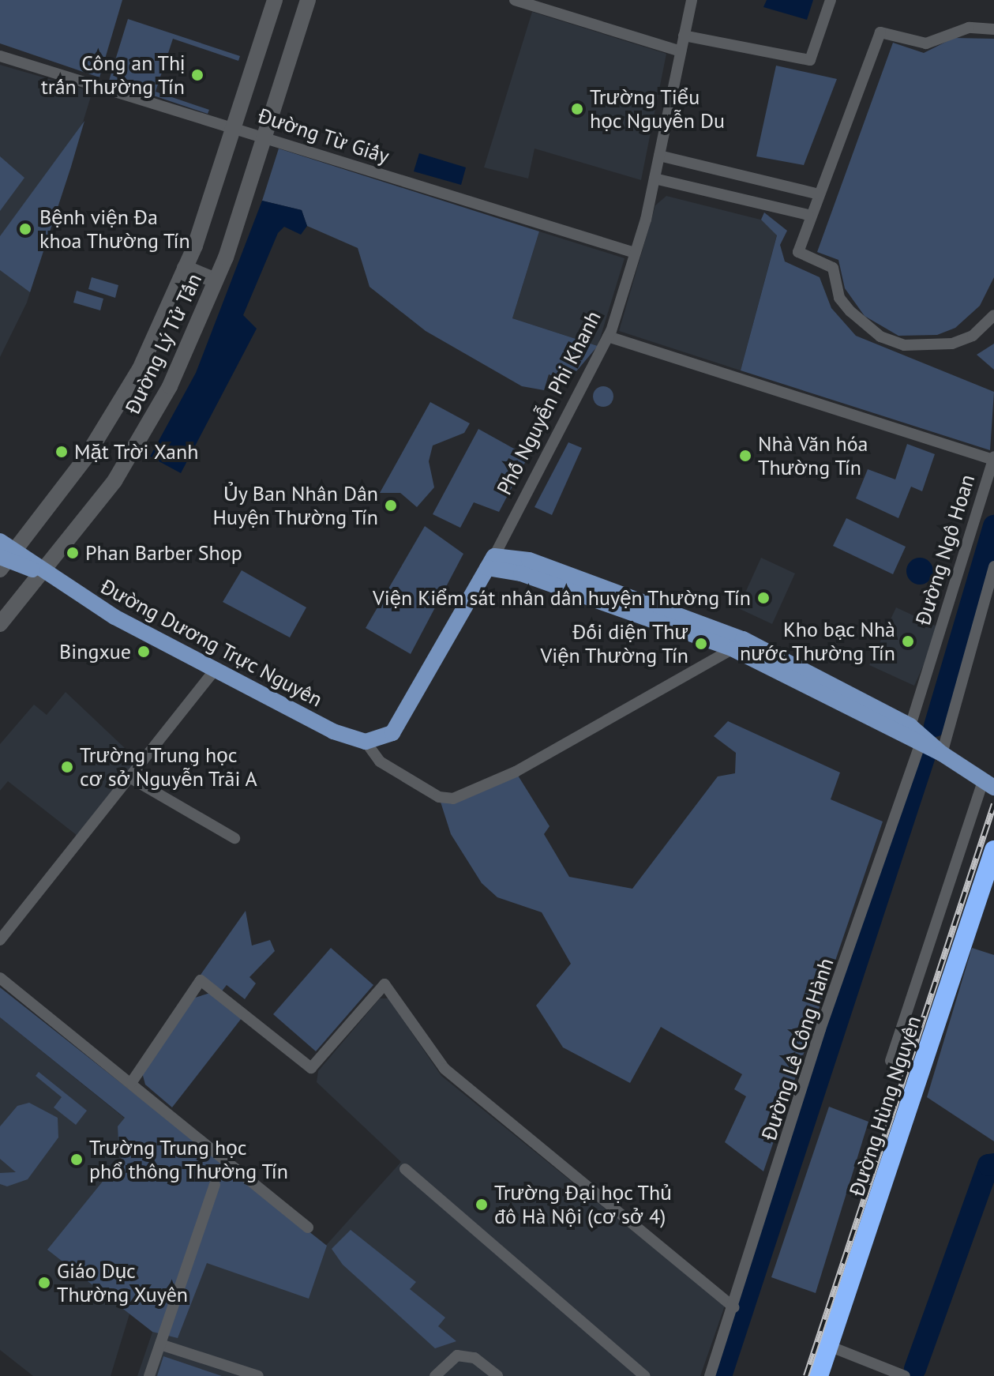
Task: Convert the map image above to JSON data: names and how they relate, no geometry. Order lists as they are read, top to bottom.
{
  "streets": {
    "highway": ["Đường Hùng Nguyên"],
    "main road": ["Phố Nguyễn Phi Khanh", "Đường Dương Trực Nguyên"],
    "street": [
      "Đường Từ Giấy",
      "Đường Lý Tử Tấn",
      "Đường Ngô Hoan",
      "Đường Lê Công Hành"
    ]
  },
  "crossings": [
    ["Đường Từ Giấy", "Đường Lý Tử Tấn"],
    ["Đường Từ Giấy", "Phố Nguyễn Phi Khanh"],
    ["Đường Lý Tử Tấn", "Đường Dương Trực Nguyên"],
    ["Phố Nguyễn Phi Khanh", "Đường Dương Trực Nguyên"],
    ["Đường Ngô Hoan", "Đường Lê Công Hành"]
  ],
  "places": [
    "Công an Thị trấn Thường Tín",
    "Trường Tiểu học Nguyễn Du",
    "Bệnh viện Đa khoa Thường Tín",
    "Mặt Trời Xanh",
    "Nhà Văn hóa Thường Tín",
    "Ủy Ban Nhân Dân Huyện Thường Tín",
    "Phan Barber Shop",
    "Viện Kiểm sát nhân dân huyện Thường Tín",
    "Kho bạc Nhà nước Thường Tín",
    "Đối diện Thư Viện Thường Tín",
    "Bingxue",
    "Trường Trung học cơ sở Nguyễn Trãi A",
    "Trường Trung học phổ thông Thường Tín",
    "Trường Đại học Thủ đô Hà Nội (cơ sở 4)",
    "Giáo Dục Thường Xuyên"
  ]
}
